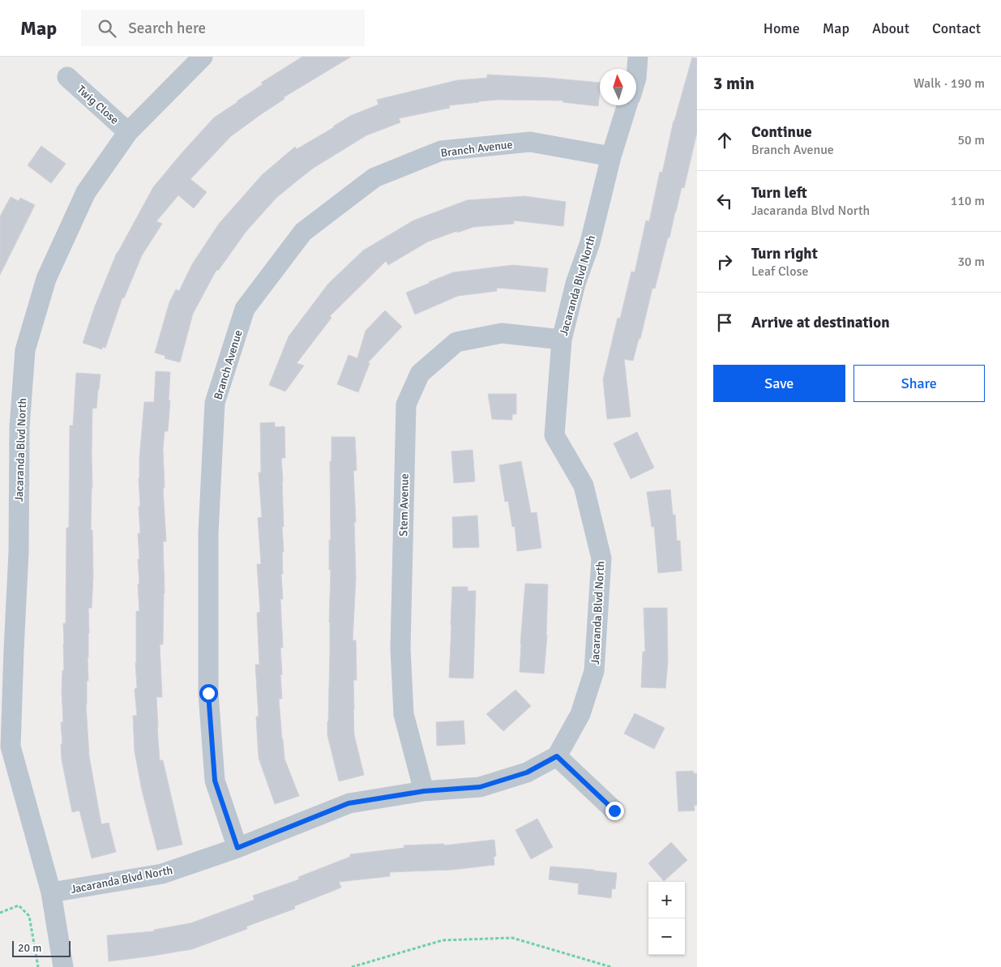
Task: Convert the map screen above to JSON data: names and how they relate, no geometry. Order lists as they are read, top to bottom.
{
  "streets": {
    "street": [
      "Twig Close",
      "Branch Avenue",
      "Jacaranda Blvd North",
      "Stem Avenue"
    ]
  },
  "crossings": [
    ["Twig Close", "Jacaranda Blvd North"],
    ["Branch Avenue", "Jacaranda Blvd North"],
    ["Jacaranda Blvd North", "Stem Avenue"]
  ],
  "scale_bar": "20 m",
  "north": "top",
  "page": {
    "header": "Map",
    "search": "Search here",
    "nav": [
      "Home",
      "Map",
      "About",
      "Contact"
    ],
    "heading": ["3 min", "Walk · 190 m"],
    "list": [
      ["Continue", "Branch Avenue", "50 m"],
      ["Turn left", "Jacaranda Blvd North", "110 m"],
      ["Turn right", "Leaf Close", "30 m"],
      "Arrive at destination"
    ],
    "buttons": ["Save", "Share"],
    "map_buttons": ["+", "−"],
    "scale": "20 m"
  }
}
